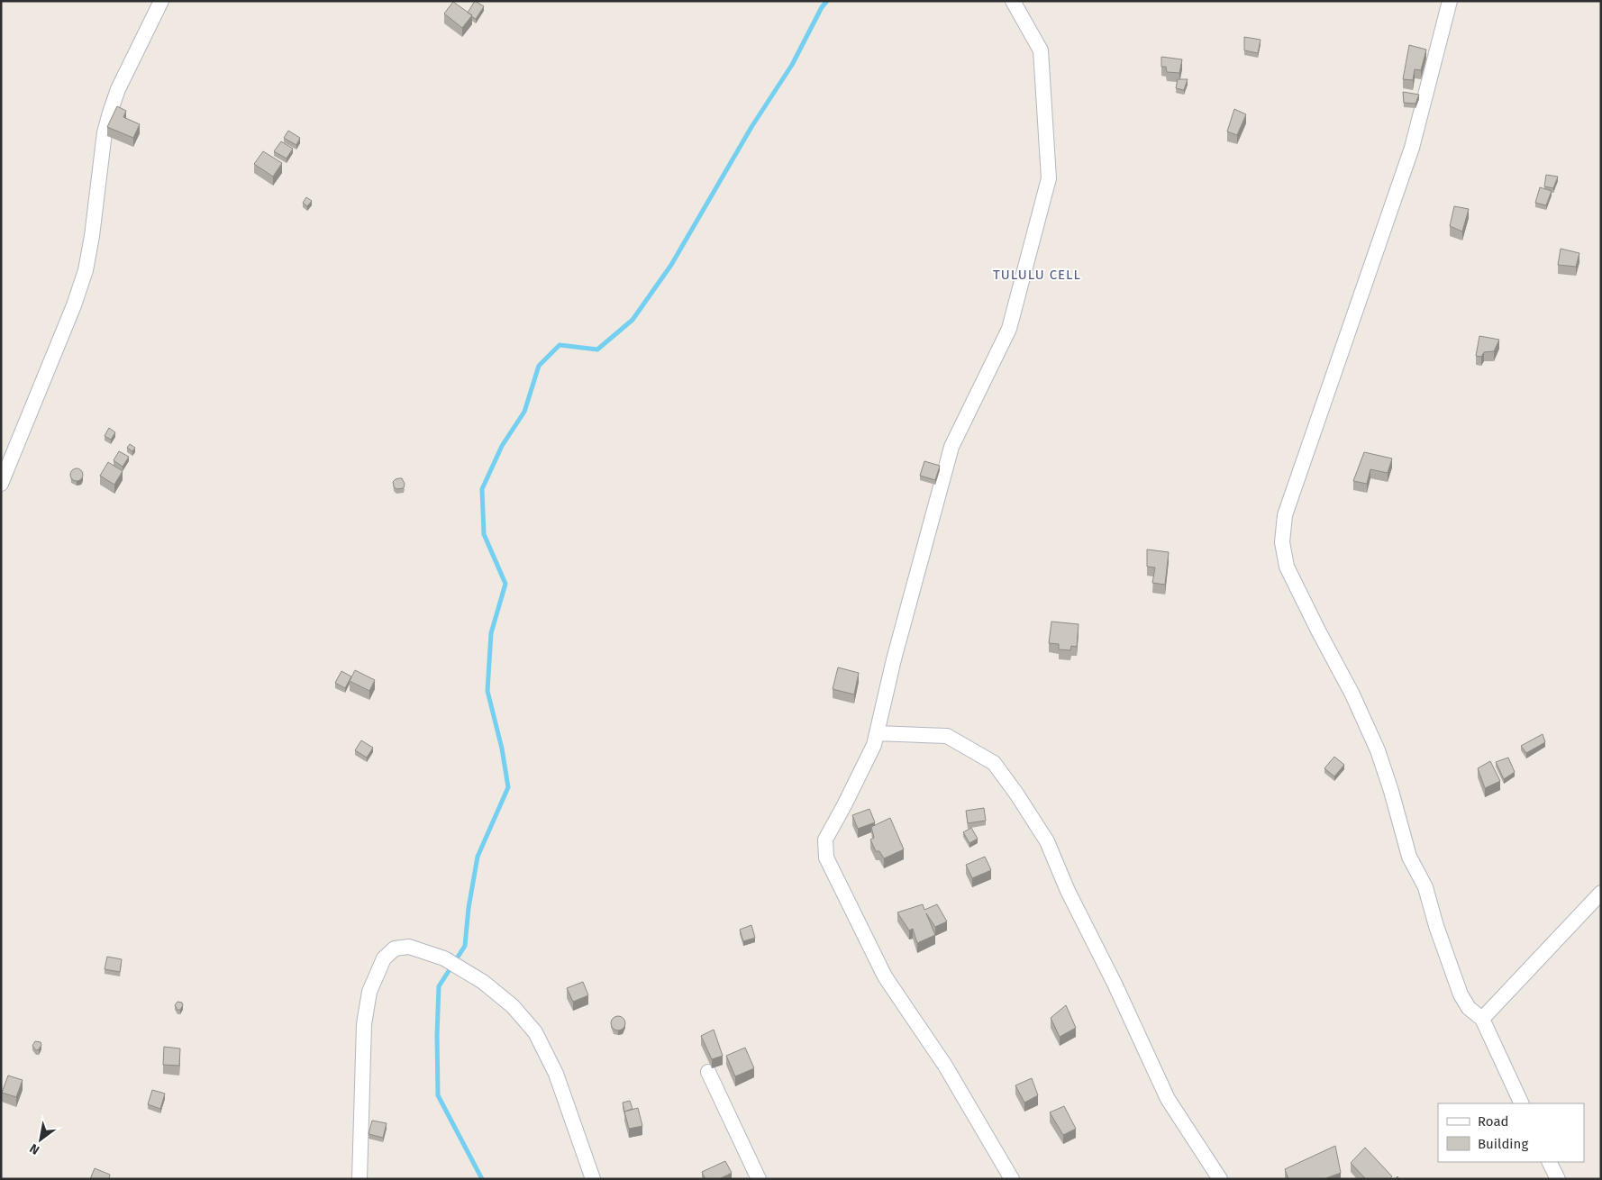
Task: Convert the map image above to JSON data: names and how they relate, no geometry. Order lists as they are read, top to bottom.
{
  "districts": ["TULULU CELL"],
  "legend": ["Road", "Building"],
  "north": "bottom left"
}
